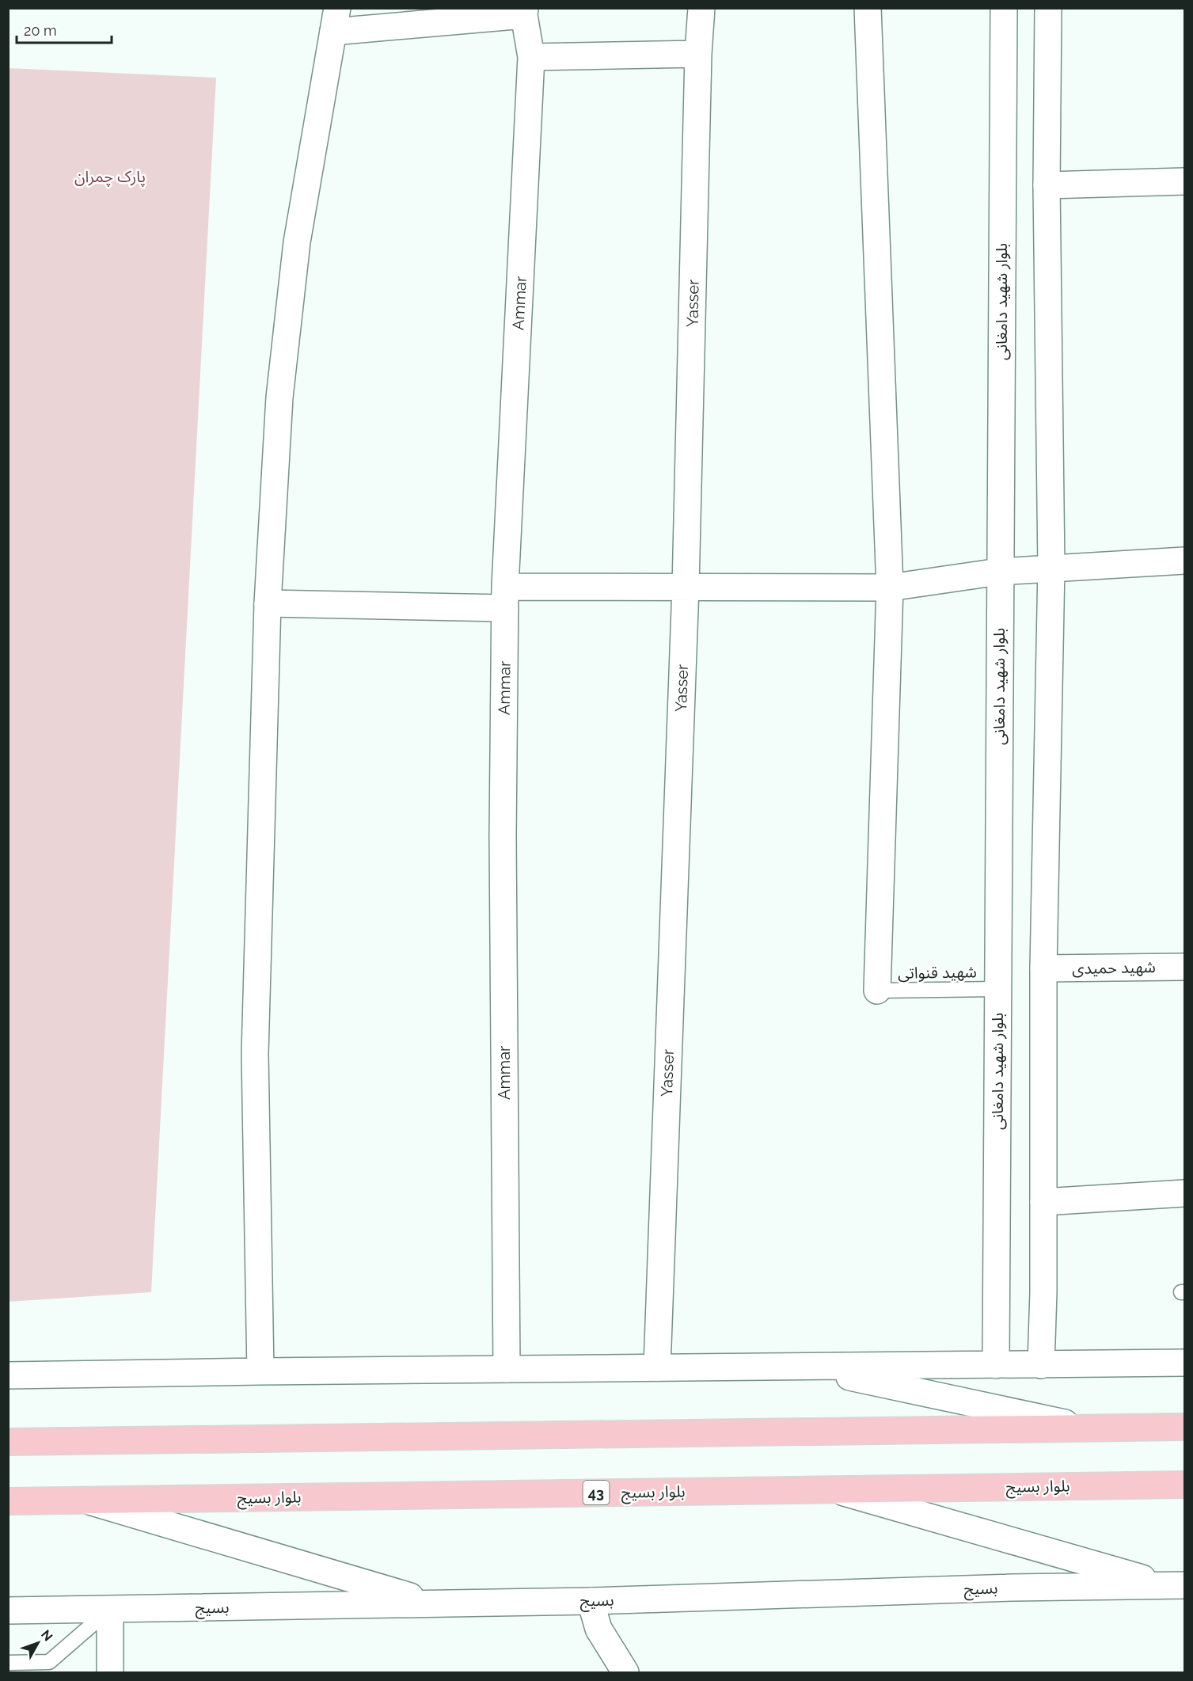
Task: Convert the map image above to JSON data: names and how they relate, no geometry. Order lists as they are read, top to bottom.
{
  "streets": {
    "main road": ["بلوار بسیج", "43"],
    "street": [
      "بلوار شهید دامغانی",
      "Ammar",
      "Yasser",
      "شهید حمیدی",
      "بسیج"
    ],
    "lane": ["شهید قنواتی"]
  },
  "crossings": [
    ["بلوار شهید دامغانی", "شهید قنواتی"]
  ],
  "parks": ["پارک چمران"],
  "scale_bar": "20 m",
  "north": "top right"
}
